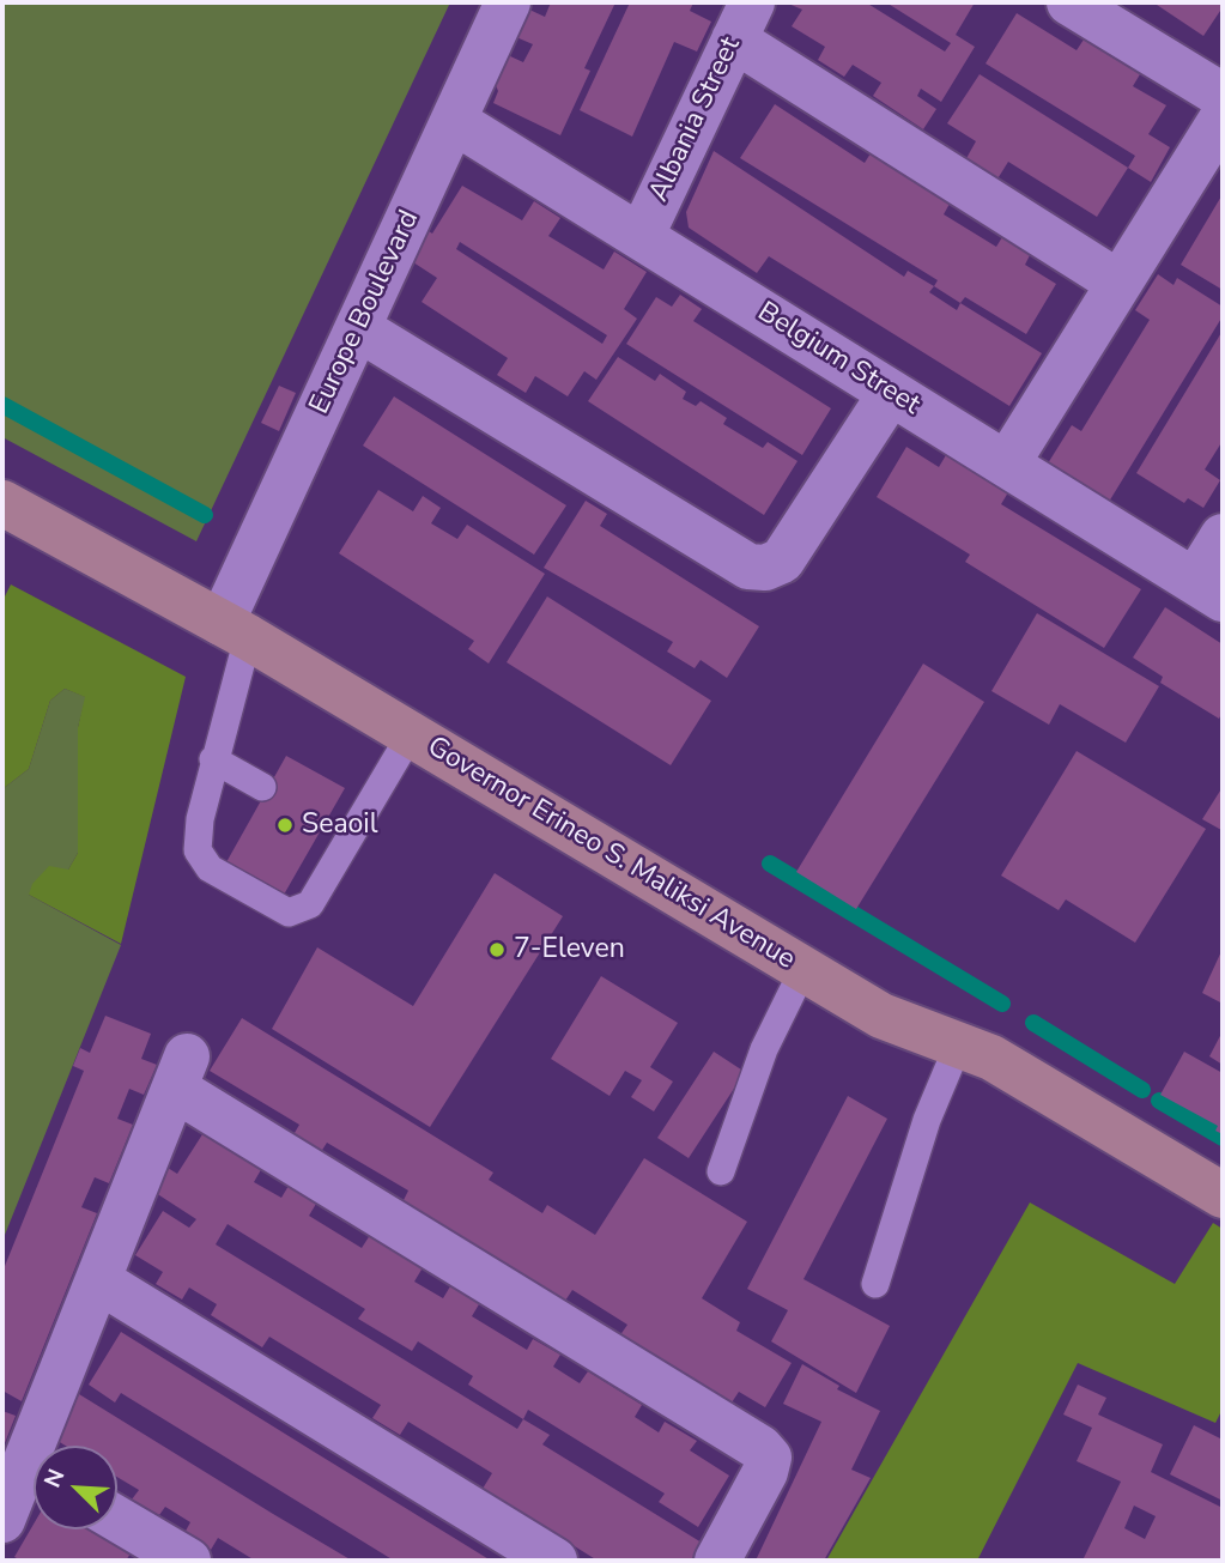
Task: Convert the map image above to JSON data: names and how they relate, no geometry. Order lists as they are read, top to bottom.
{
  "streets": {
    "main road": ["Governor Erineo S. Maliksi Avenue"],
    "street": ["Albania Street", "Europe Boulevard", "Belgium Street"]
  },
  "crossings": [
    ["Albania Street", "Belgium Street"],
    ["Europe Boulevard", "Belgium Street"],
    ["Europe Boulevard", "Governor Erineo S. Maliksi Avenue"]
  ],
  "places": ["Seaoil", "7-Eleven"],
  "north": "top left"
}
